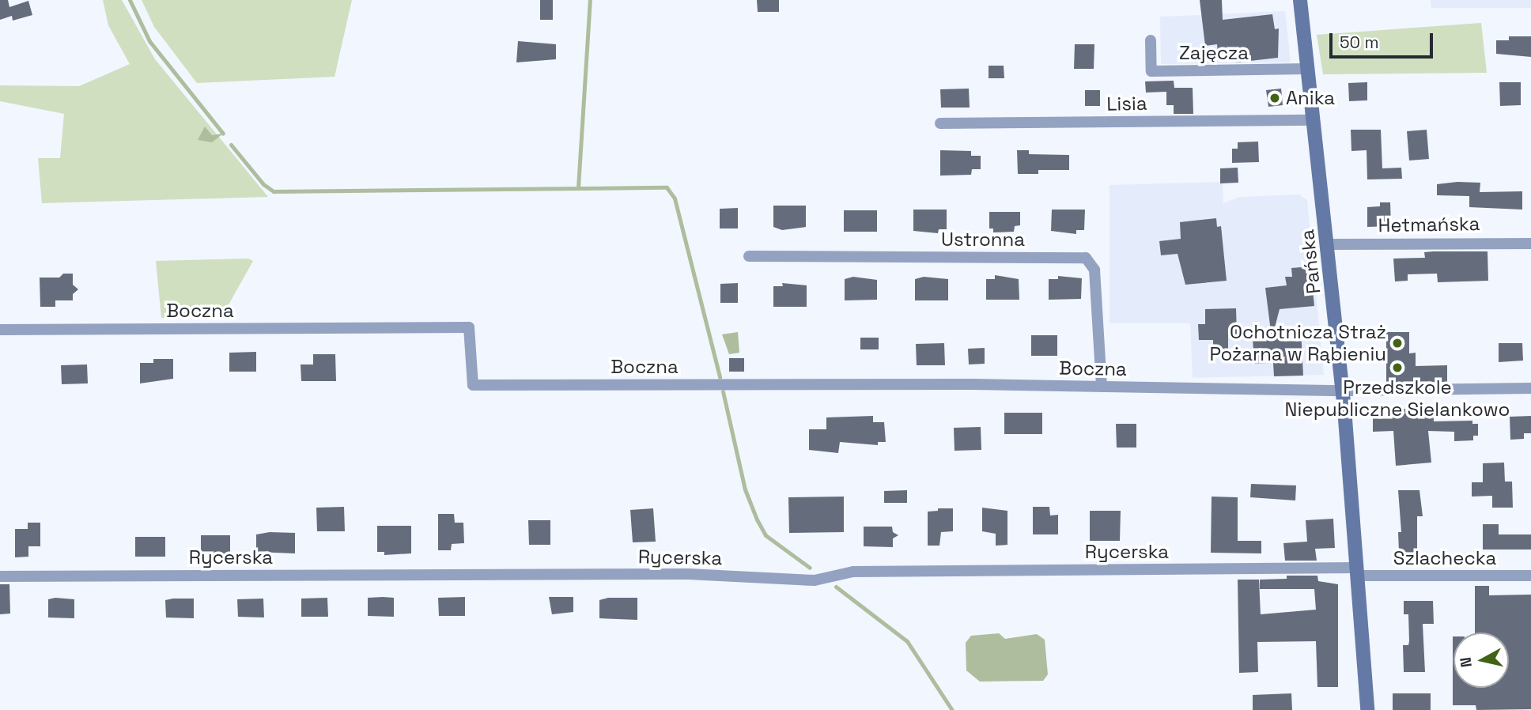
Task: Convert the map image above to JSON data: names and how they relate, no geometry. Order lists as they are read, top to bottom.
{
  "streets": {
    "street": [
      "Zajęcza",
      "Lisia",
      "Hetmańska",
      "Ustronna",
      "Pańska",
      "Boczna",
      "Rycerska",
      "Szlachecka"
    ]
  },
  "crossings": [
    ["Zajęcza", "Pańska"],
    ["Lisia", "Pańska"],
    ["Hetmańska", "Pańska"],
    ["Ustronna", "Boczna"],
    ["Pańska", "Boczna"],
    ["Pańska", "Rycerska"],
    ["Pańska", "Szlachecka"],
    ["Rycerska", "Szlachecka"]
  ],
  "places": ["Anika", "Ochotnicza Straż Pożarna w Rąbieniu", "Przedszkole Niepubliczne Sielankowo"],
  "scale_bar": "50 m",
  "north": "left"
}
